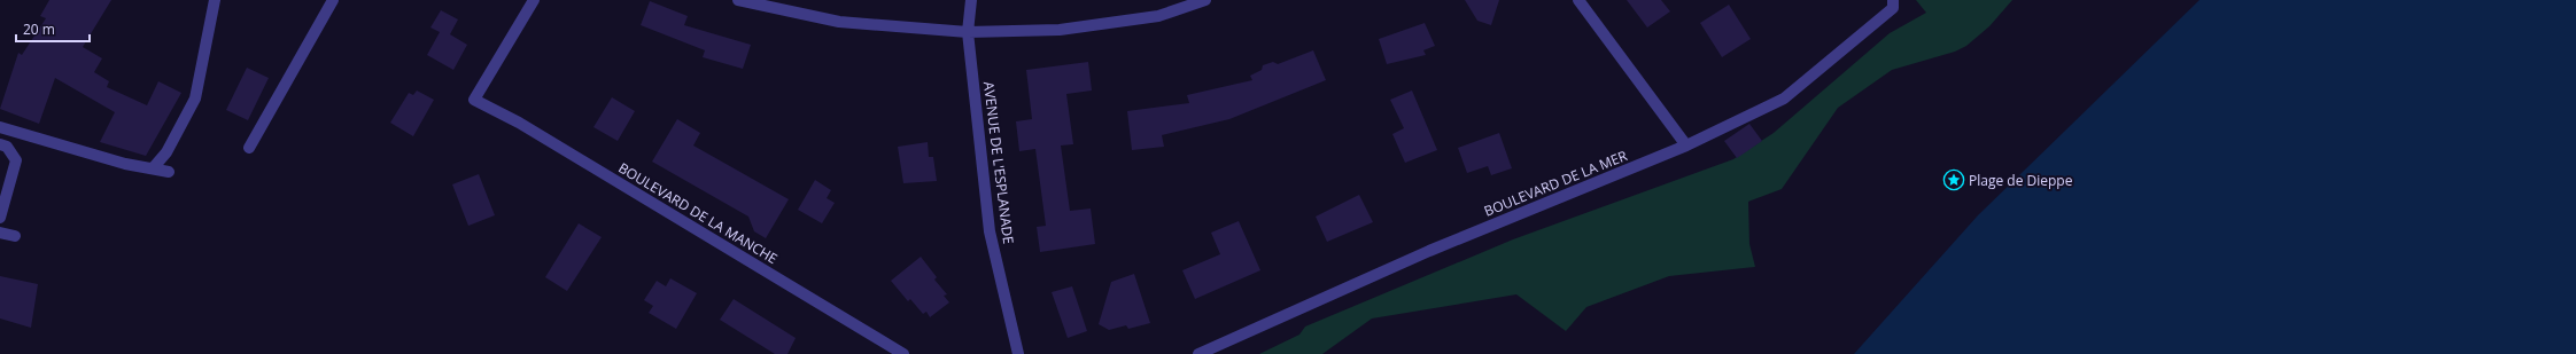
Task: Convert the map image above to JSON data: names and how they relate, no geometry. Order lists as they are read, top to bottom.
{
  "streets": {
    "street": ["AVENUE DE L'ESPLANADE", "BOULEVARD DE LA MER", "BOULEVARD DE LA MANCHE"]
  },
  "places": {
    "place": ["Plage de Dieppe"]
  },
  "scale_bar": "20 m"
}
